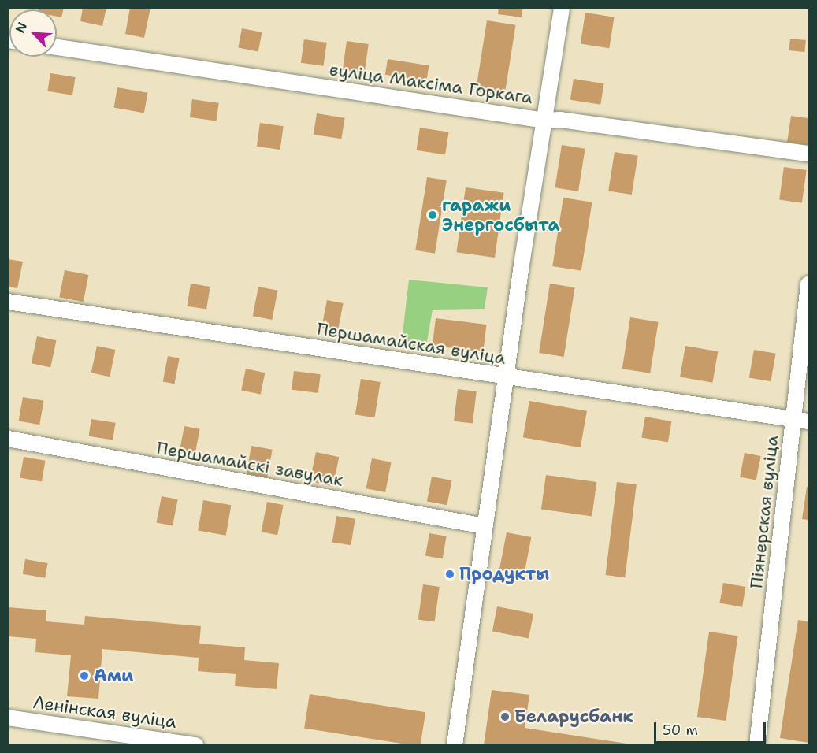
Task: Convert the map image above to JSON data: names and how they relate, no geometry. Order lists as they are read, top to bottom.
{
  "streets": {
    "street": [
      "вуліца Максіма Горкага",
      "Першамайская вуліца",
      "Першамайскі завулак",
      "Піянерская вуліца",
      "Ленінская вуліца"
    ]
  },
  "crossings": [
    ["Першамайская вуліца", "Піянерская вуліца"]
  ],
  "places": [
    "гаражи Энергосбыта",
    "Продукты",
    "Ами",
    "Беларусбанк"
  ],
  "scale_bar": "50 m",
  "north": "top left"
}
